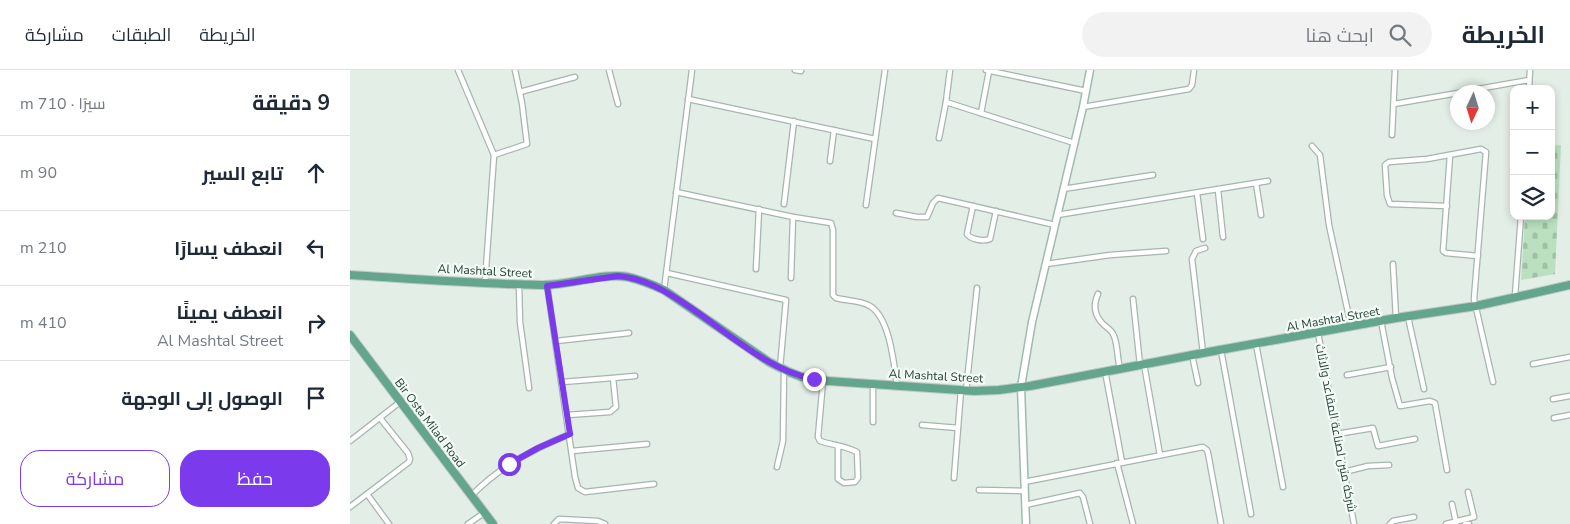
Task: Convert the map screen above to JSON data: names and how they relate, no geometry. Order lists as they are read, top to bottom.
{
  "streets": {
    "main road": ["Al Mashtal Street", "Bir Osta Milad Road"],
    "street": ["شركة متين لصناعة المقاعد والاثاث"]
  },
  "crossings": [
    ["Al Mashtal Street", "شركة متين لصناعة المقاعد والاثاث"]
  ],
  "north": "bottom",
  "page": {
    "header": "الخريطة",
    "search": "ابحث هنا",
    "nav": ["الخريطة", "الطبقات", "مشاركة"],
    "heading": ["9 دقيقة", "سيرًا · 710 m"],
    "map_buttons": ["+", "−"],
    "list": [
      ["تابع السير", "90 m"],
      ["انعطف يسارًا", "210 m"],
      ["انعطف يمينًا", "Al Mashtal Street", "410 m"],
      "الوصول إلى الوجهة"
    ],
    "buttons": ["حفظ", "مشاركة"]
  }
}
